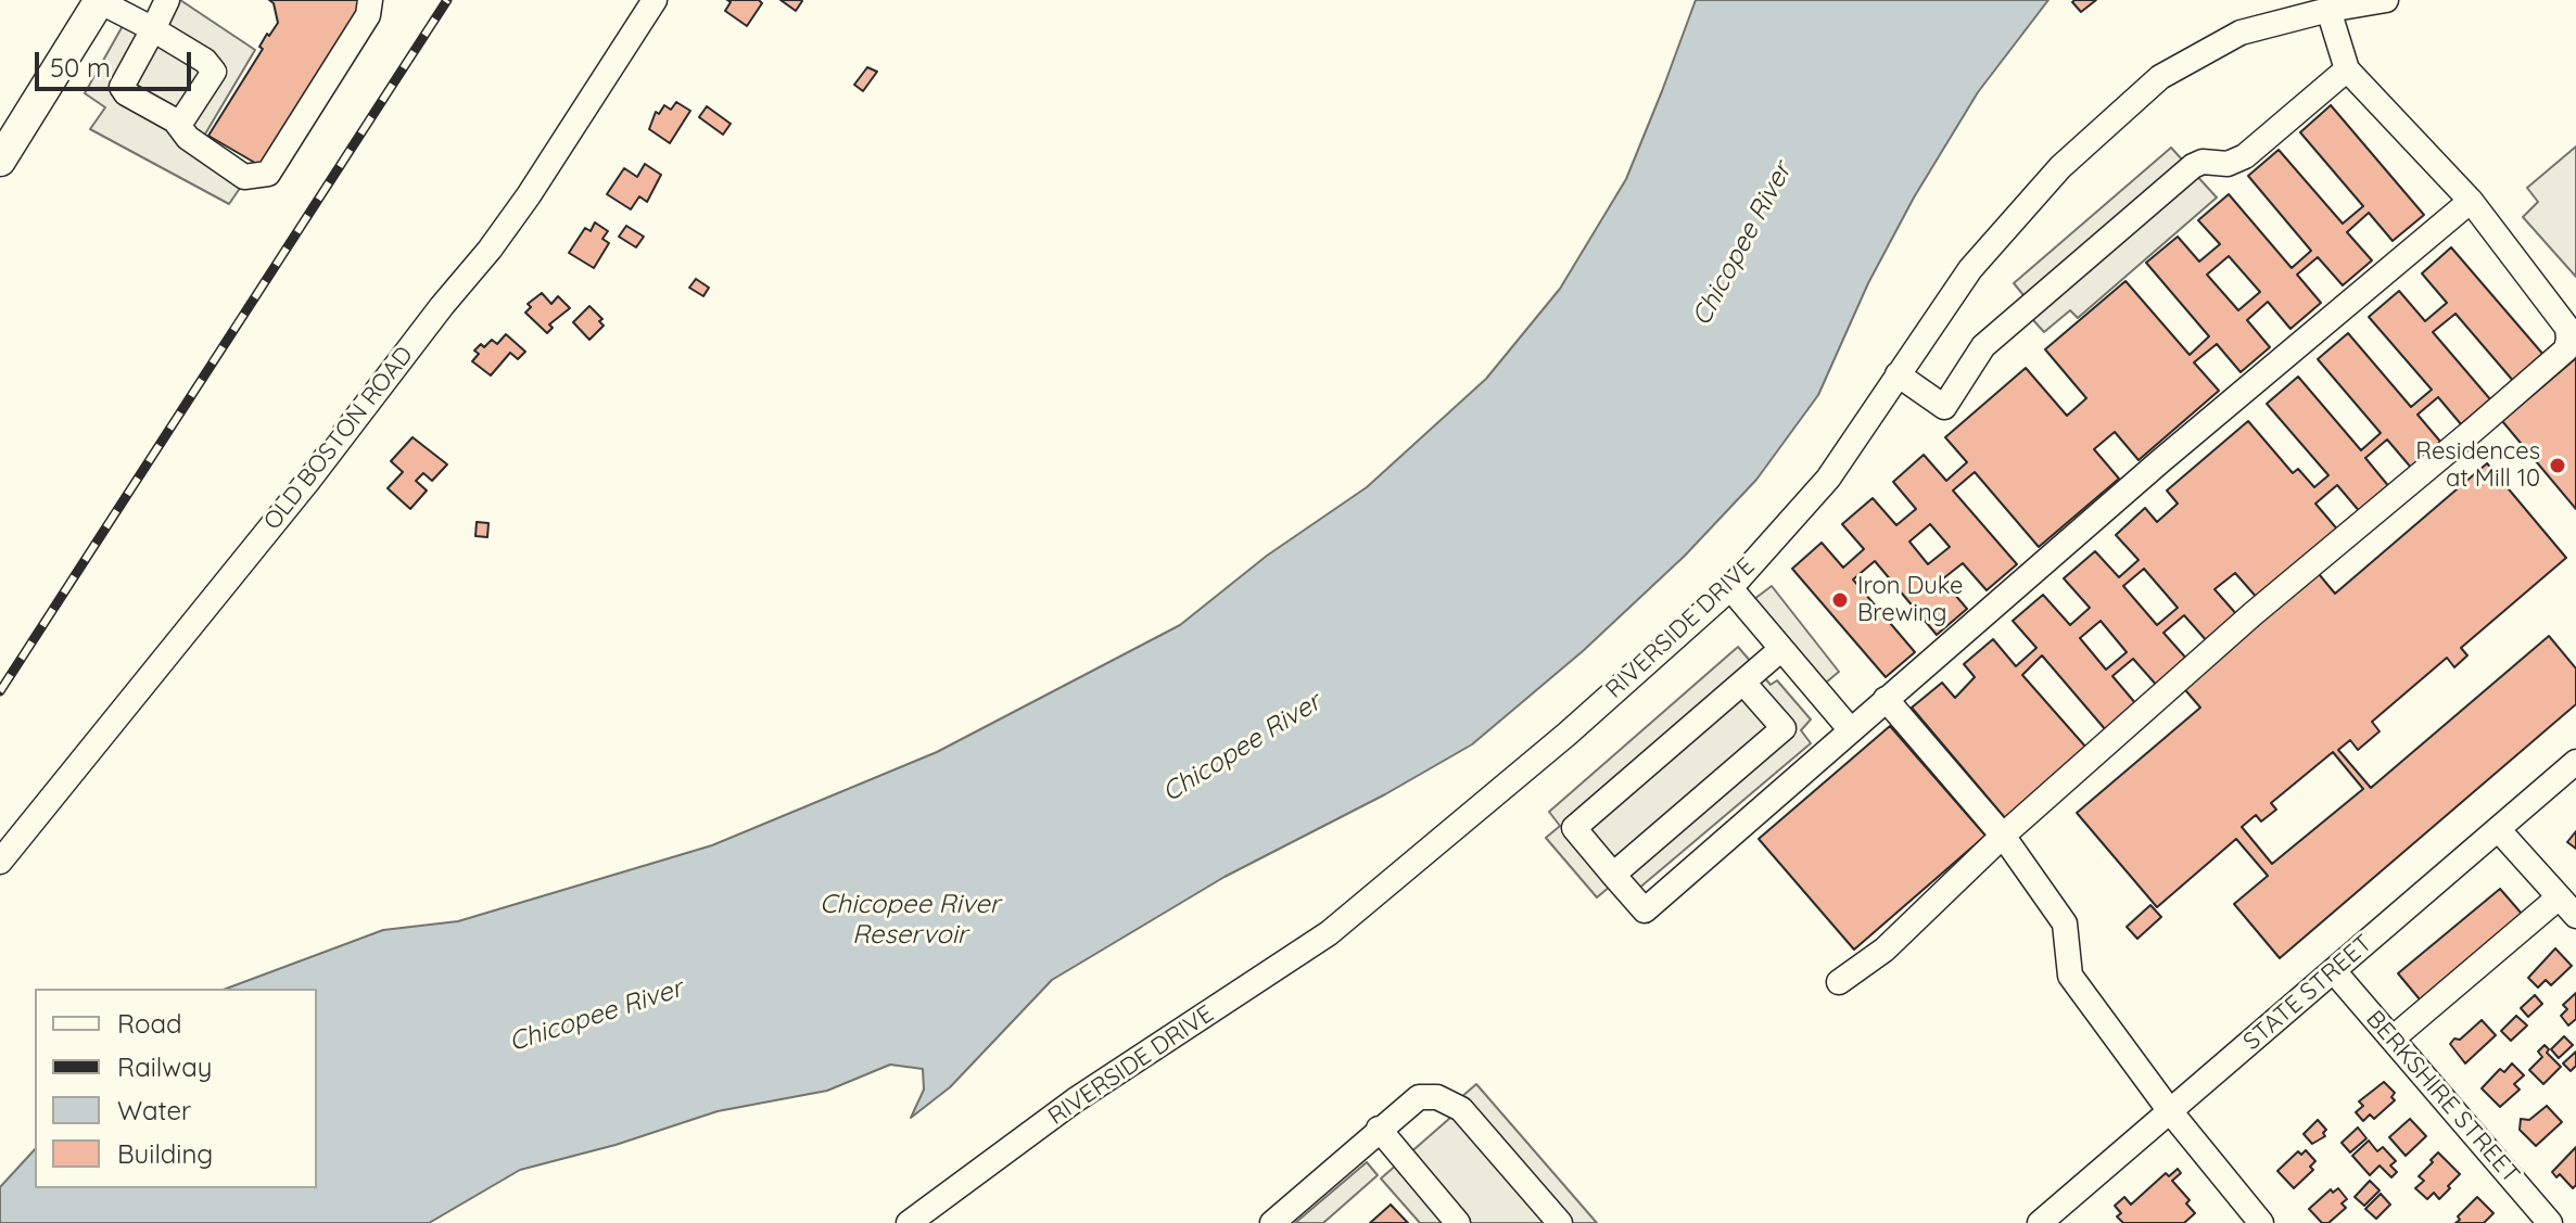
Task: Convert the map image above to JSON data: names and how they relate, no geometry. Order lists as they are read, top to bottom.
{
  "streets": {
    "street": [
      "OLD BOSTON ROAD",
      "RIVERSIDE DRIVE",
      "STATE STREET",
      "BERKSHIRE STREET"
    ]
  },
  "crossings": [
    ["STATE STREET", "BERKSHIRE STREET"]
  ],
  "water": ["Chicopee River", "Chicopee River Reservoir"],
  "places": ["Residences at Mill 10", "Iron Duke Brewing"],
  "legend": [
    "Road",
    "Railway",
    "Water",
    "Building"
  ],
  "scale_bar": "50 m"
}
